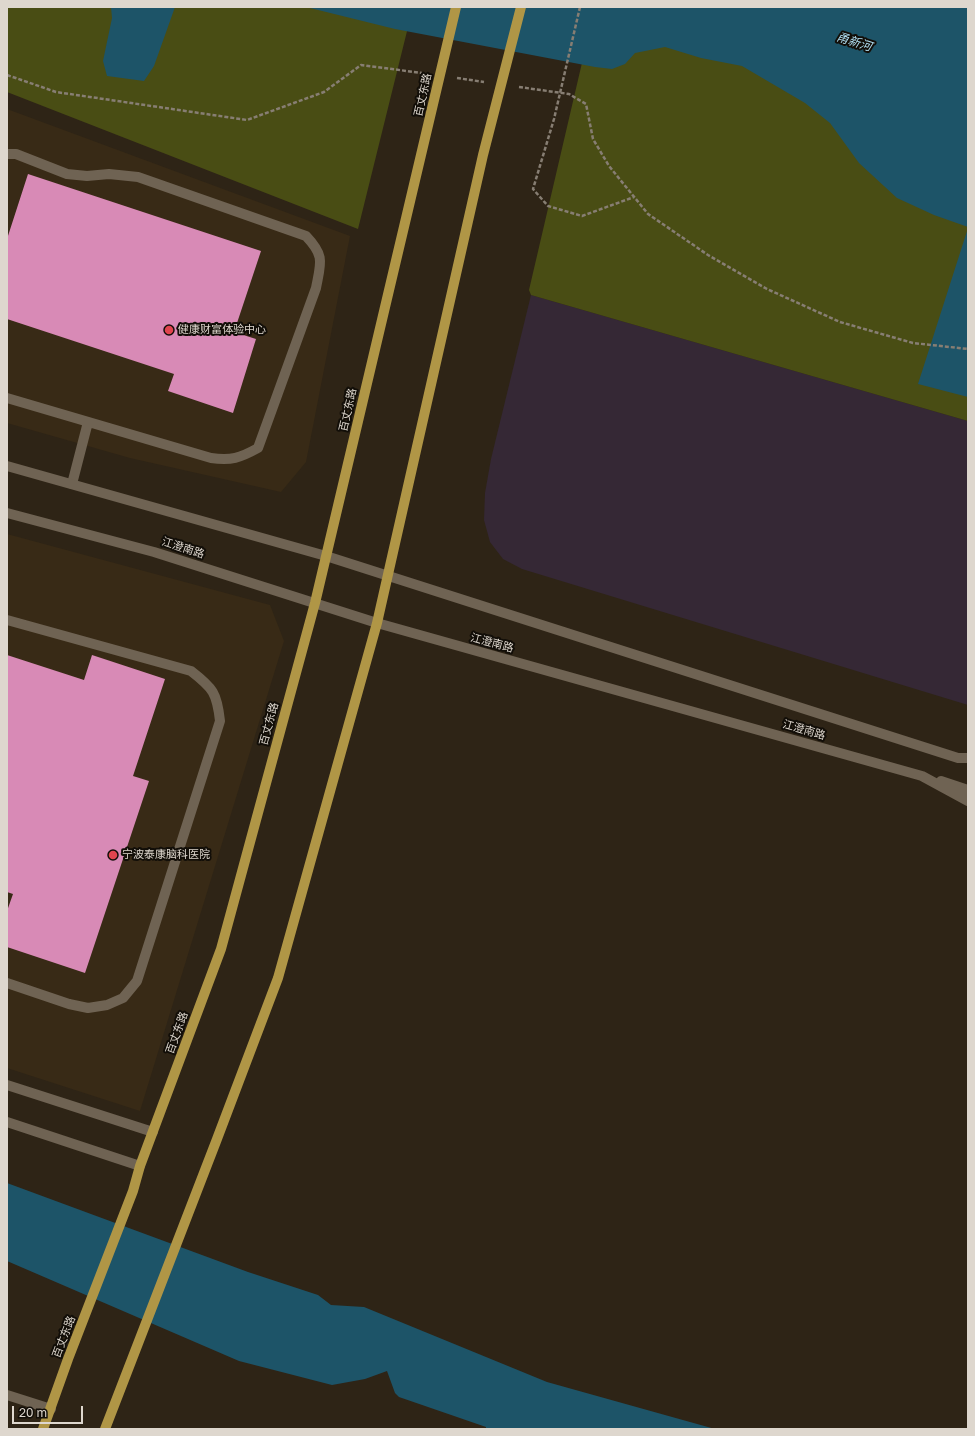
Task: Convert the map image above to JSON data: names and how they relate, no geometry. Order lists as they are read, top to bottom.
{
  "streets": {
    "main road": ["百丈东路", "江澄南路"]
  },
  "crossings": [
    ["百丈东路", "江澄南路"]
  ],
  "water": ["甬新河"],
  "places": ["健康财富体验中心", "宁波泰康脑科医院"],
  "scale_bar": "20 m"
}
